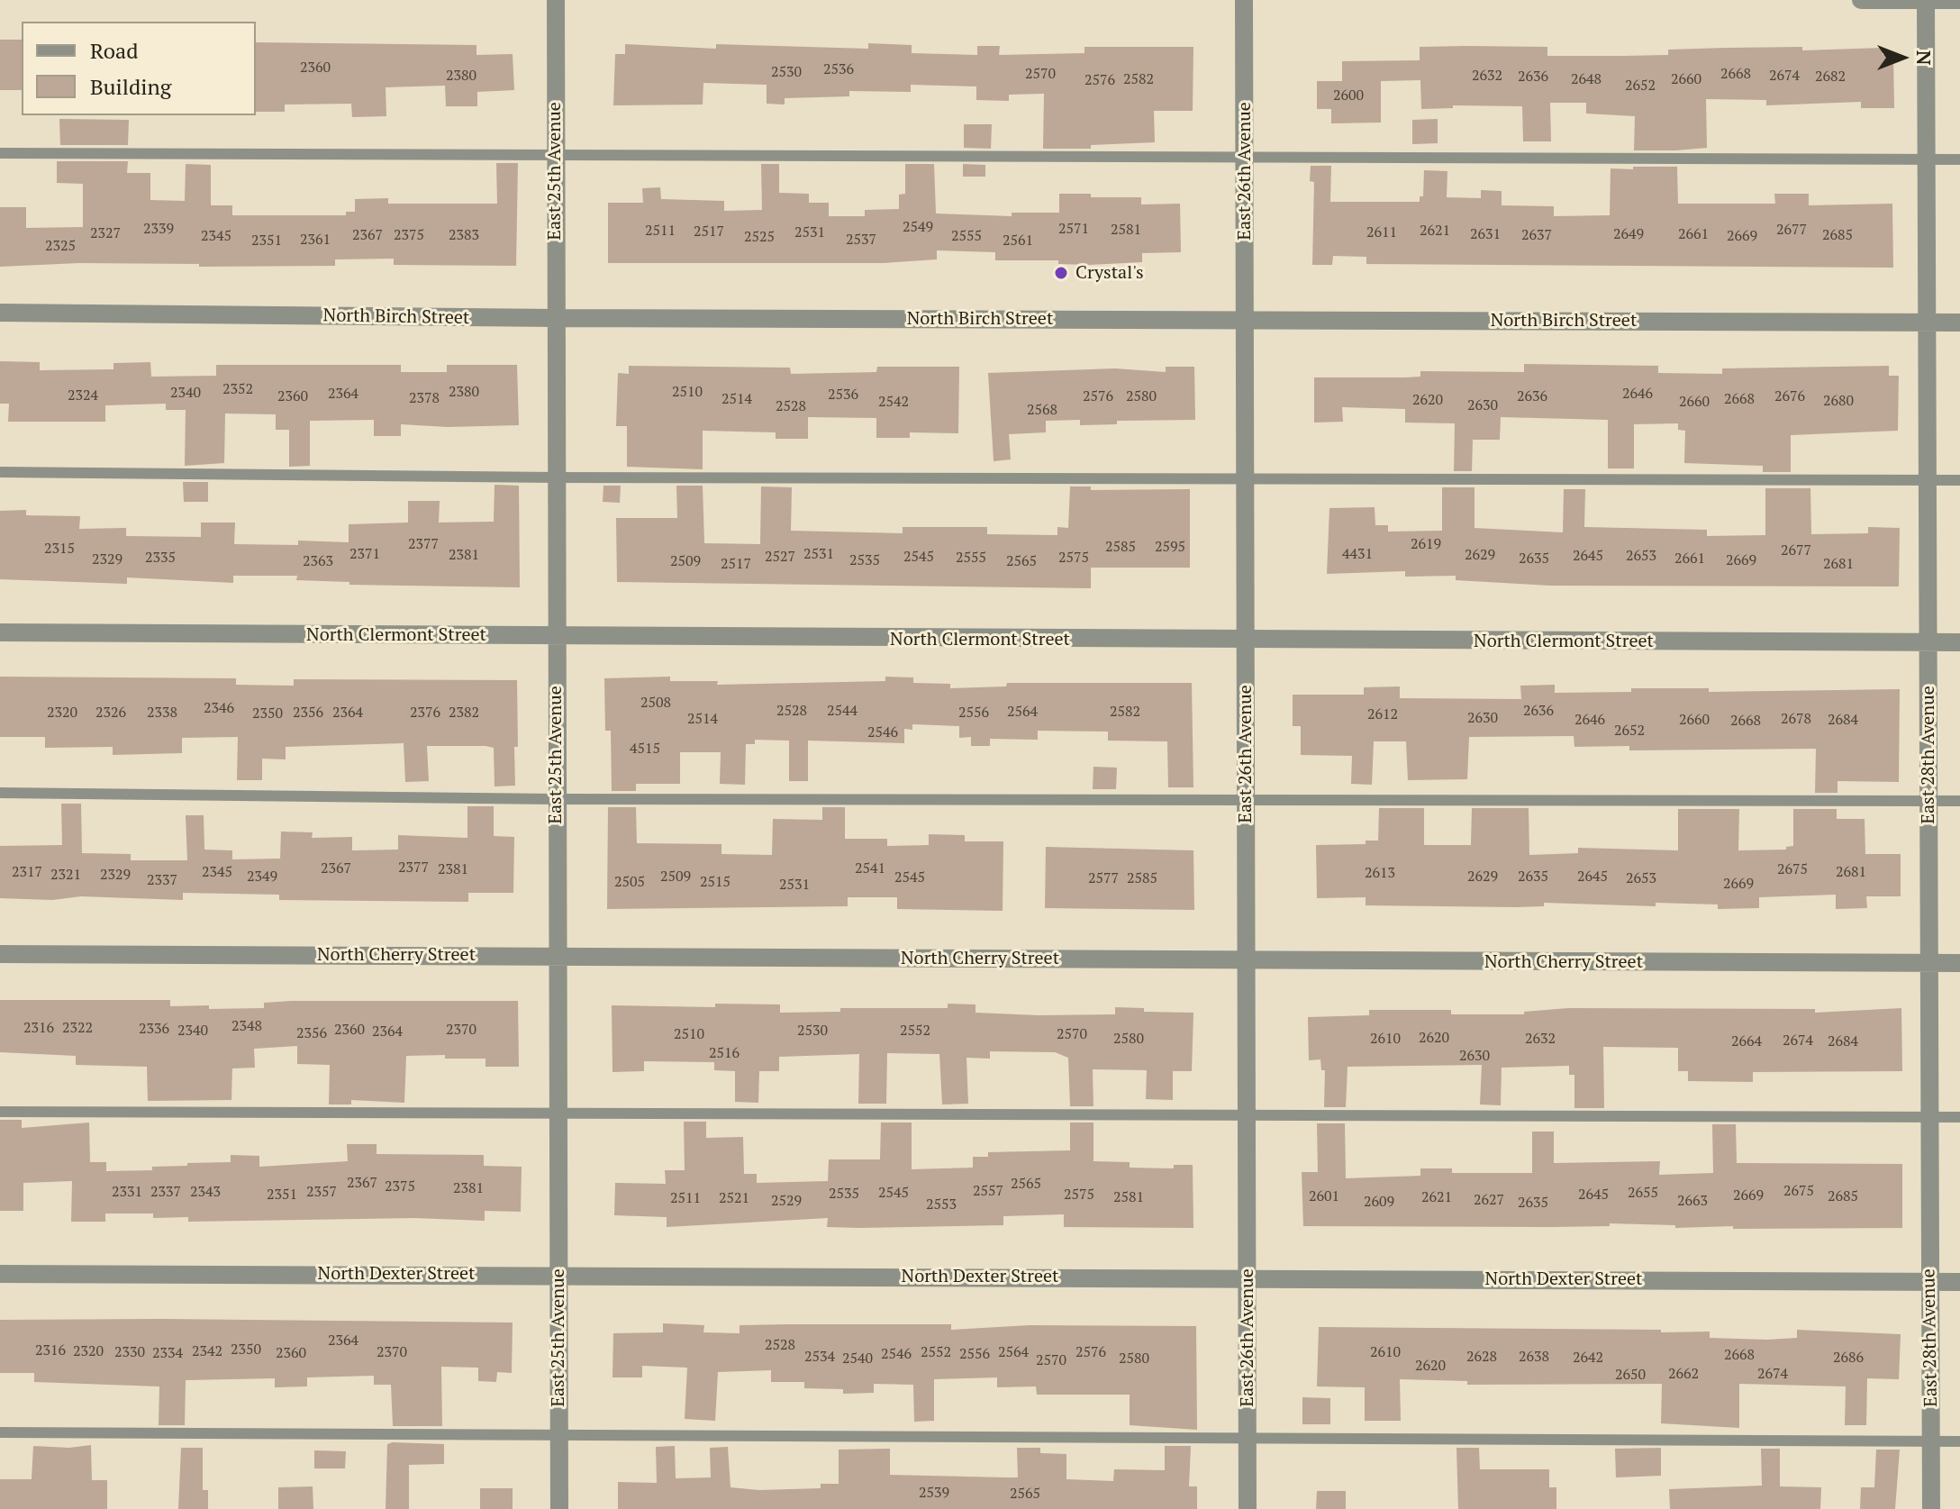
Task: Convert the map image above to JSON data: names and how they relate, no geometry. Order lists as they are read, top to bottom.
{
  "streets": {
    "street": [
      "East 25th Avenue",
      "East 26th Avenue",
      "North Birch Street",
      "North Clermont Street",
      "East 28th Avenue",
      "North Cherry Street",
      "North Dexter Street"
    ]
  },
  "crossings": [
    ["East 25th Avenue", "North Birch Street"],
    ["East 25th Avenue", "North Clermont Street"],
    ["East 25th Avenue", "North Cherry Street"],
    ["East 25th Avenue", "North Dexter Street"],
    ["East 26th Avenue", "North Birch Street"],
    ["East 26th Avenue", "North Clermont Street"],
    ["East 26th Avenue", "North Cherry Street"],
    ["East 26th Avenue", "North Dexter Street"],
    ["North Birch Street", "East 28th Avenue"],
    ["North Clermont Street", "East 28th Avenue"],
    ["East 28th Avenue", "North Cherry Street"],
    ["East 28th Avenue", "North Dexter Street"]
  ],
  "places": ["Crystal's"],
  "house_numbers": [
    "2360",
    "2536",
    "2530",
    "2570",
    "2668",
    "2380",
    "2632",
    "2674",
    "2636",
    "2682",
    "2582",
    "2648",
    "2660",
    "2576",
    "2652",
    "2600",
    "2549",
    "2339",
    "2571",
    "2581",
    "2677",
    "2511",
    "2621",
    "2517",
    "2531",
    "2611",
    "2327",
    "2631",
    "2649",
    "2661",
    "2367",
    "2375",
    "2383",
    "2637",
    "2685",
    "2345",
    "2555",
    "2669",
    "2525",
    "2361",
    "2537",
    "2351",
    "2561",
    "2325",
    "2352",
    "2380",
    "2510",
    "2340",
    "2364",
    "2646",
    "2536",
    "2324",
    "2360",
    "2576",
    "2580",
    "2636",
    "2676",
    "2378",
    "2514",
    "2668",
    "2620",
    "2680",
    "2542",
    "2660",
    "2630",
    "2528",
    "2568",
    "2377",
    "2619",
    "2585",
    "2595",
    "2315",
    "2677",
    "2371",
    "2531",
    "4431",
    "2381",
    "2629",
    "2645",
    "2653",
    "2527",
    "2545",
    "2335",
    "2555",
    "2575",
    "2635",
    "2661",
    "2329",
    "2535",
    "2669",
    "2363",
    "2509",
    "2565",
    "2517",
    "2681",
    "2508",
    "2346",
    "2528",
    "2544",
    "2636",
    "2564",
    "2582",
    "2320",
    "2326",
    "2338",
    "2356",
    "2364",
    "2376",
    "2382",
    "2556",
    "2350",
    "2612",
    "2630",
    "2514",
    "2678",
    "2646",
    "2660",
    "2684",
    "2668",
    "2652",
    "2546",
    "4515",
    "2377",
    "2367",
    "2541",
    "2381",
    "2675",
    "2317",
    "2345",
    "2681",
    "2613",
    "2321",
    "2329",
    "2349",
    "2509",
    "2629",
    "2635",
    "2645",
    "2545",
    "2577",
    "2585",
    "2653",
    "2337",
    "2505",
    "2515",
    "2669",
    "2531",
    "2348",
    "2316",
    "2322",
    "2336",
    "2360",
    "2370",
    "2340",
    "2530",
    "2552",
    "2364",
    "2356",
    "2510",
    "2570",
    "2620",
    "2580",
    "2610",
    "2632",
    "2674",
    "2664",
    "2684",
    "2516",
    "2630",
    "2367",
    "2565",
    "2375",
    "2381",
    "2557",
    "2675",
    "2331",
    "2337",
    "2343",
    "2357",
    "2545",
    "2655",
    "2535",
    "2351",
    "2575",
    "2645",
    "2669",
    "2601",
    "2685",
    "2581",
    "2621",
    "2511",
    "2521",
    "2627",
    "2529",
    "2663",
    "2609",
    "2635",
    "2553",
    "2364",
    "2528",
    "2350",
    "2316",
    "2320",
    "2342",
    "2330",
    "2370",
    "2552",
    "2564",
    "2576",
    "2610",
    "2334",
    "2360",
    "2546",
    "2556",
    "2668",
    "2534",
    "2628",
    "2638",
    "2642",
    "2686",
    "2540",
    "2580",
    "2570",
    "2620",
    "2662",
    "2674",
    "2650",
    "2539",
    "2565"
  ],
  "legend": ["Road", "Building"],
  "north": "right"
}
